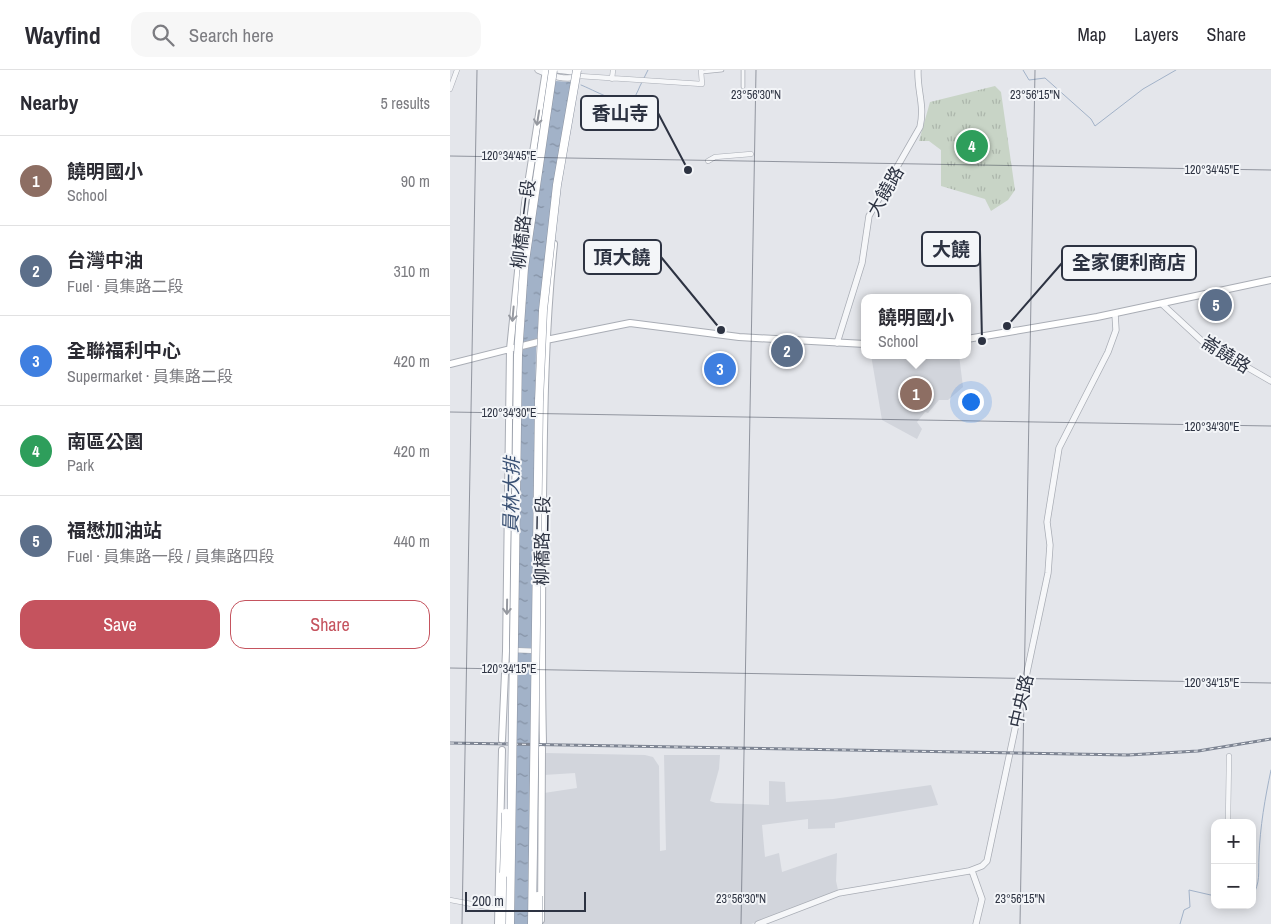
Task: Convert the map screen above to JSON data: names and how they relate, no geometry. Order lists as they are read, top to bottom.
{
  "streets": {
    "main road": ["柳橋路一段", "柳橋路二段"],
    "street": ["大饒路", "崙饒路", "中央路"]
  },
  "crossings": [
    ["柳橋路一段", "柳橋路二段"]
  ],
  "water": ["員林大排"],
  "places": [
    "香山寺",
    "全家便利商店",
    "頂大饒",
    "大饒"
  ],
  "scale_bar": "200 m",
  "page": {
    "header": "Wayfind",
    "search": "Search here",
    "nav": ["Map", "Layers", "Share"],
    "heading": ["Nearby", "5 results"],
    "pins": [
      "4",
      "5",
      "2",
      "3",
      "1"
    ],
    "list": [
      {
        "mark": "1",
        "name": "饒明國小",
        "note": "School",
        "value": "90 m"
      },
      {
        "mark": "2",
        "name": "台灣中油",
        "note": "Fuel · 員集路二段",
        "value": "310 m"
      },
      {
        "mark": "3",
        "name": "全聯福利中心",
        "note": "Supermarket · 員集路二段",
        "value": "420 m"
      },
      {
        "mark": "4",
        "name": "南區公園",
        "note": "Park",
        "value": "420 m"
      },
      {
        "mark": "5",
        "name": "福懋加油站",
        "note": "Fuel · 員集路一段 / 員集路四段",
        "value": "440 m"
      }
    ],
    "popup": ["饒明國小", "School"],
    "buttons": ["Save", "Share"],
    "map_buttons": ["+", "−"],
    "scale": "200 m"
  },
  "coordinates": [
    "23°56'30\"N",
    "23°56'15\"N",
    "120°34'45\"E",
    "120°34'30\"E",
    "120°34'15\"E"
  ]
}
